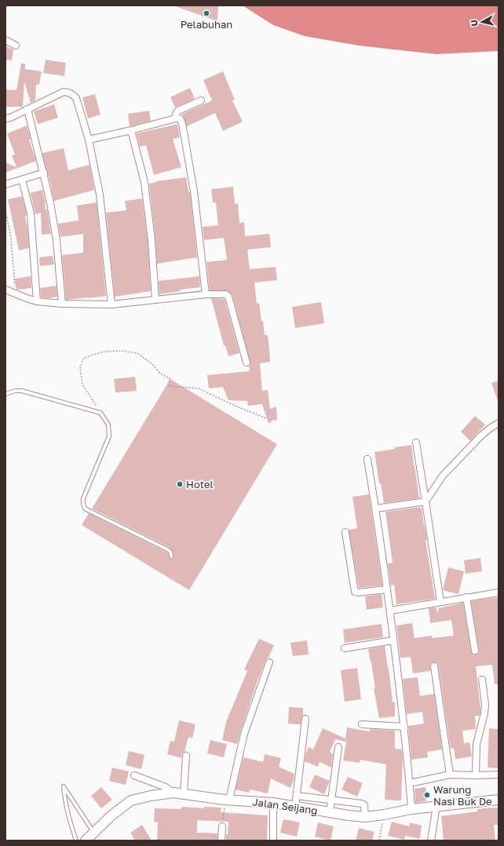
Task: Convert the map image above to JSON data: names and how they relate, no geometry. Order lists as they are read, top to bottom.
{
  "streets": {
    "main road": ["Jalan Seijang"]
  },
  "places": ["Pelabuhan", "Hotel", "Warung Nasi Buk De"],
  "north": "left"
}
